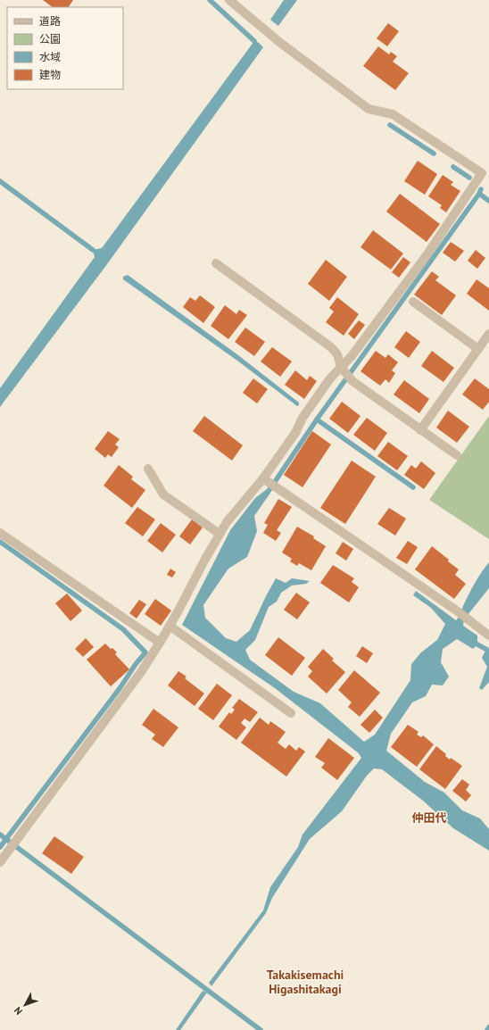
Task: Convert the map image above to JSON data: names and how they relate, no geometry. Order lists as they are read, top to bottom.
{
  "districts": ["仲田代", "Takakisemachi Higashitakagi"],
  "legend": [
    "道路",
    "公園",
    "水域",
    "建物"
  ],
  "north": "bottom left"
}
